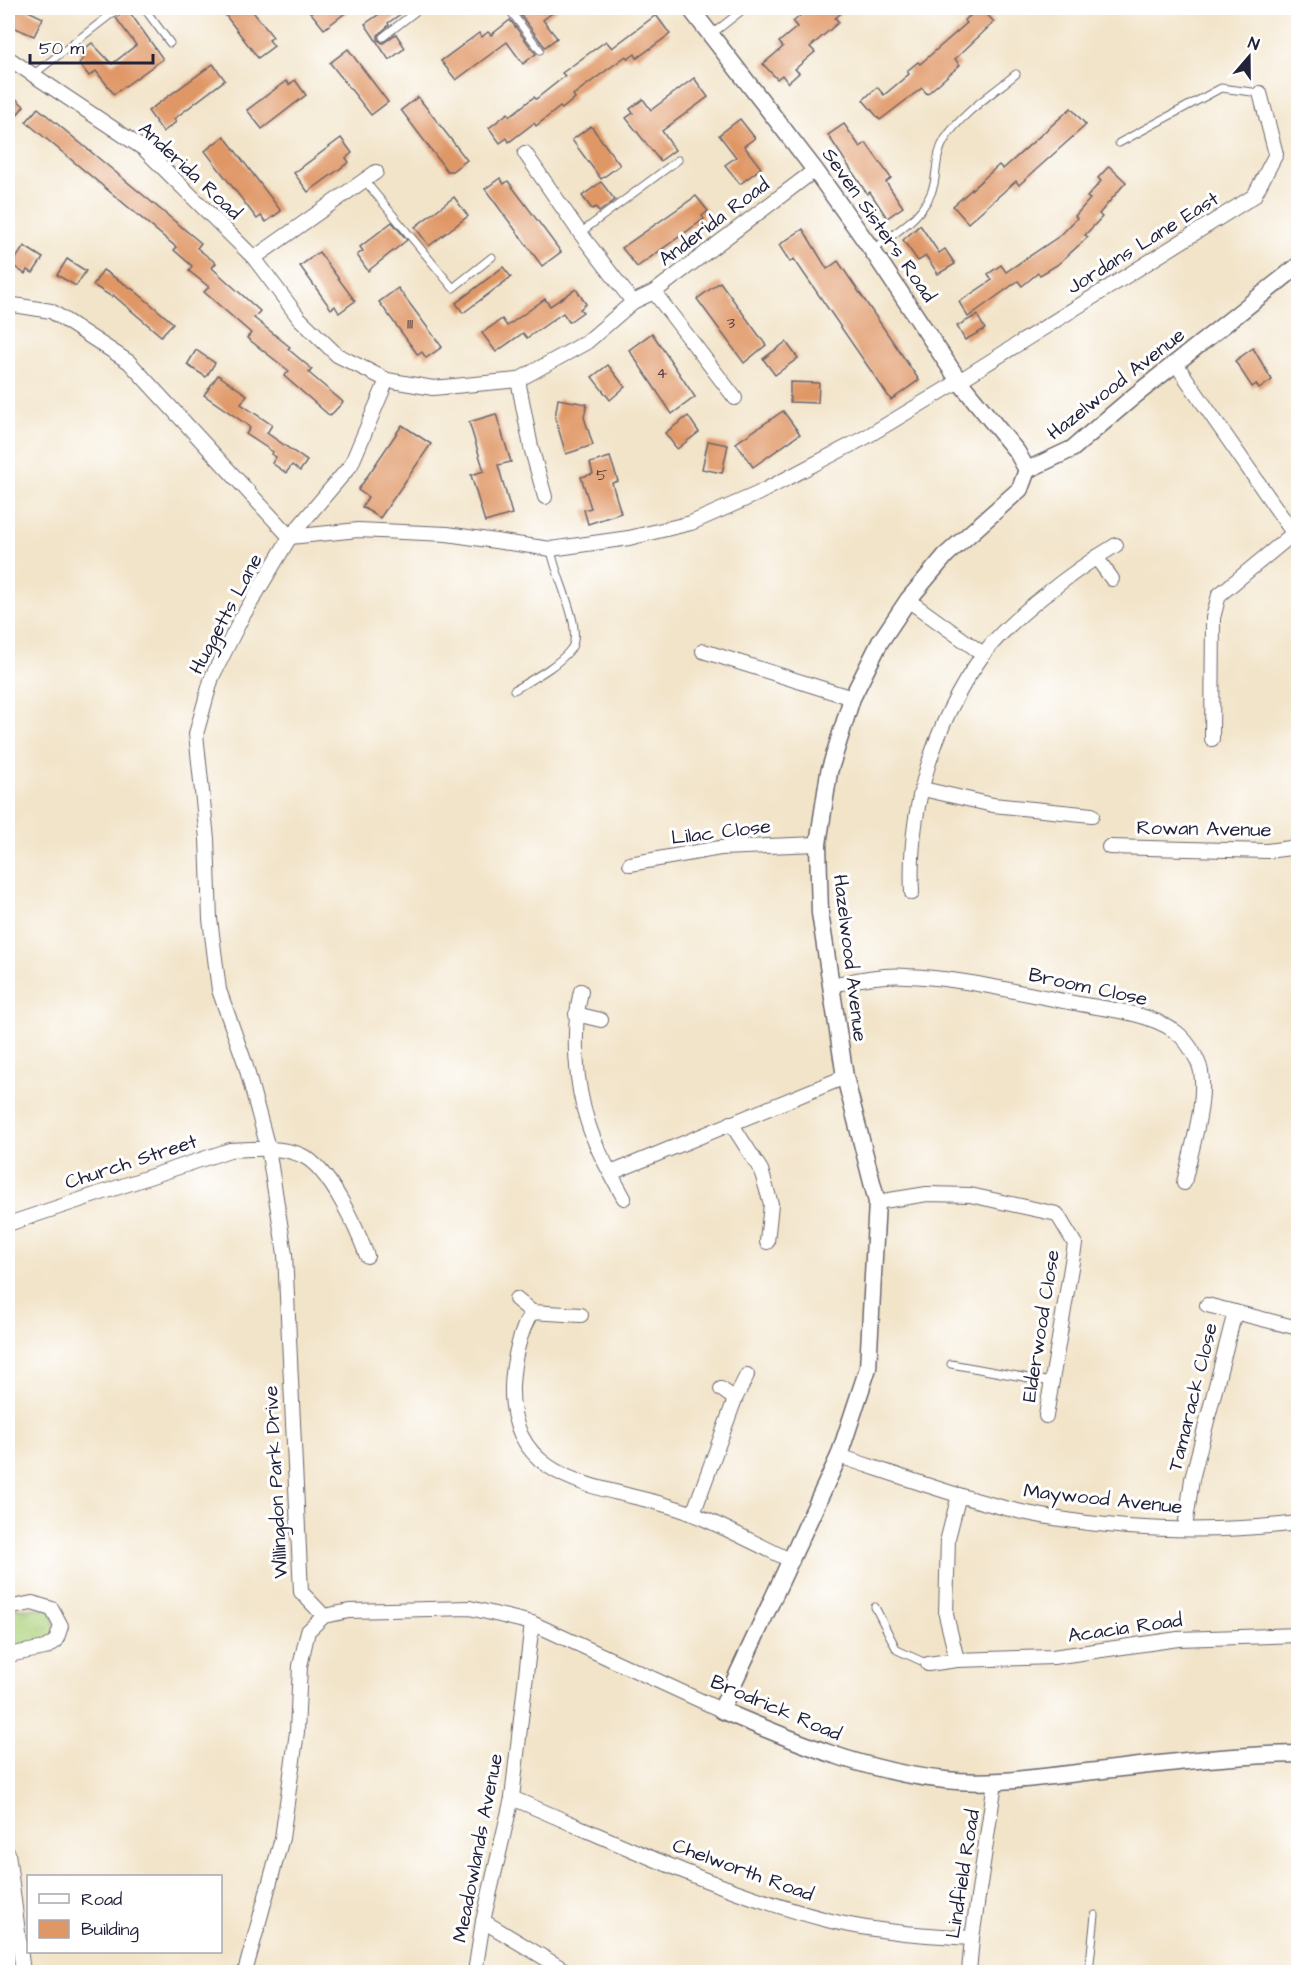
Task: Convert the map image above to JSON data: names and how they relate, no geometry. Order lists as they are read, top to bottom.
{
  "streets": {
    "street": [
      "Anderida Road",
      "Seven Sisters Road",
      "Jordans Lane East",
      "Hazelwood Avenue",
      "Huggetts Lane",
      "Rowan Avenue",
      "Lilac Close",
      "Broom Close",
      "Church Street",
      "Elderwood Close",
      "Tamarack Close",
      "Willingdon Park Drive",
      "Maywood Avenue",
      "Acacia Road",
      "Brodrick Road",
      "Meadowlands Avenue",
      "Chelworth Road",
      "Lindfield Road"
    ]
  },
  "crossings": [
    ["Anderida Road", "Seven Sisters Road"],
    ["Anderida Road", "Huggetts Lane"],
    ["Seven Sisters Road", "Jordans Lane East"],
    ["Seven Sisters Road", "Hazelwood Avenue"],
    ["Jordans Lane East", "Huggetts Lane"],
    ["Hazelwood Avenue", "Lilac Close"],
    ["Hazelwood Avenue", "Broom Close"],
    ["Hazelwood Avenue", "Elderwood Close"],
    ["Hazelwood Avenue", "Maywood Avenue"],
    ["Hazelwood Avenue", "Brodrick Road"],
    ["Huggetts Lane", "Church Street"],
    ["Huggetts Lane", "Willingdon Park Drive"],
    ["Church Street", "Willingdon Park Drive"],
    ["Tamarack Close", "Maywood Avenue"],
    ["Willingdon Park Drive", "Brodrick Road"],
    ["Brodrick Road", "Meadowlands Avenue"],
    ["Brodrick Road", "Lindfield Road"],
    ["Meadowlands Avenue", "Chelworth Road"],
    ["Chelworth Road", "Lindfield Road"]
  ],
  "house_numbers": [
    "3",
    "111",
    "4",
    "5"
  ],
  "legend": ["Road", "Building"],
  "scale_bar": "50 m",
  "north": "top"
}
